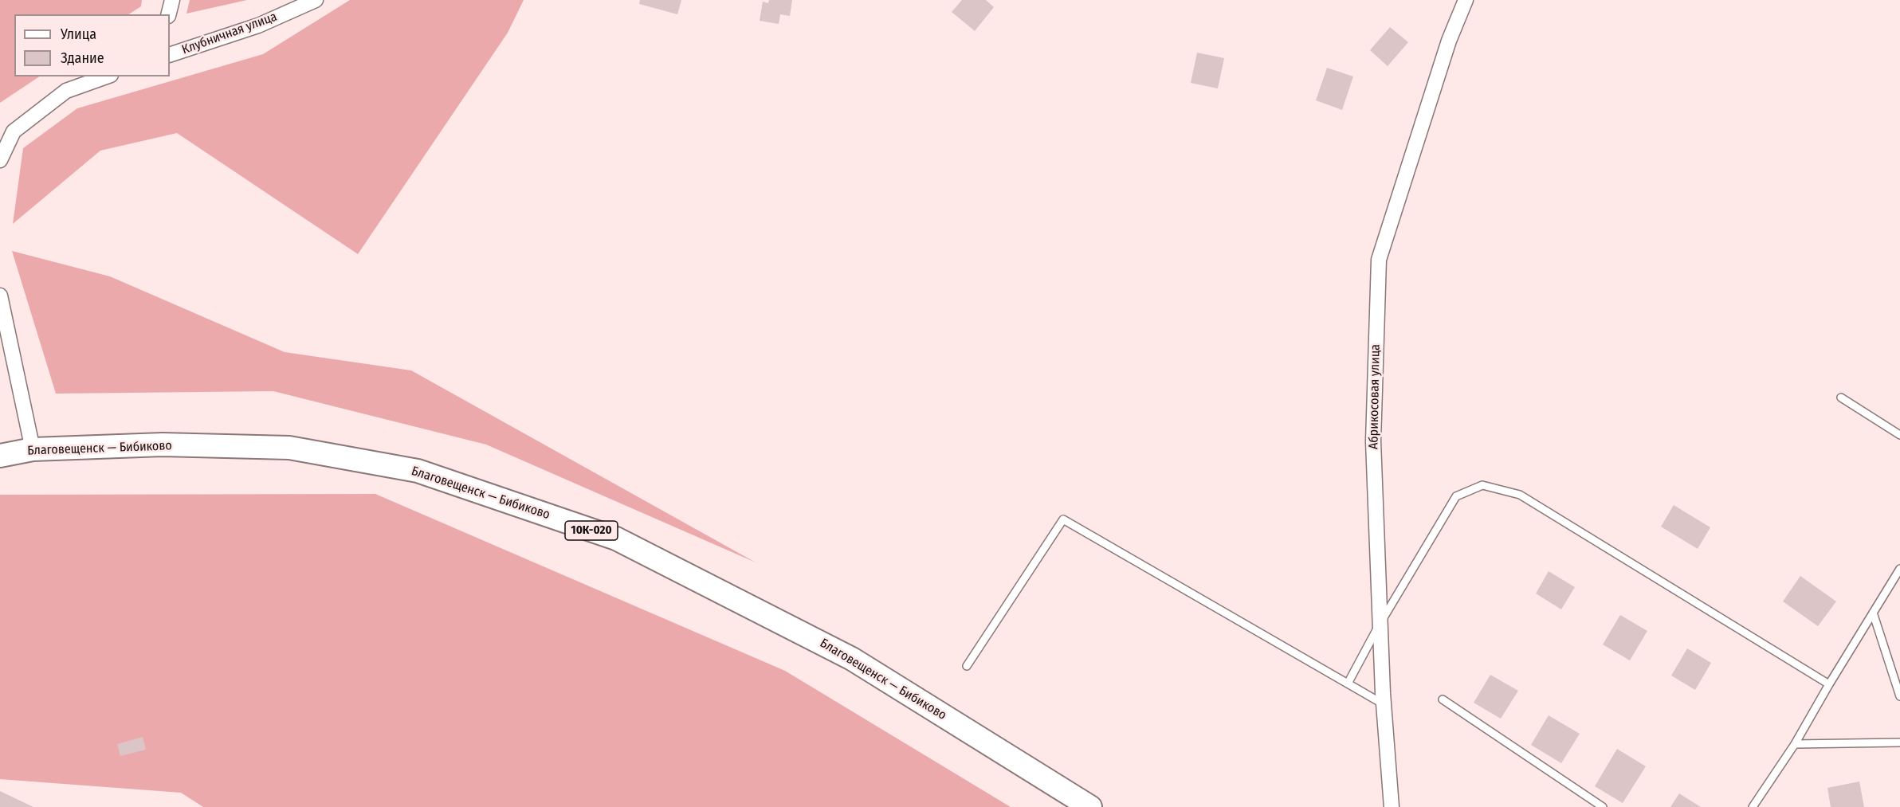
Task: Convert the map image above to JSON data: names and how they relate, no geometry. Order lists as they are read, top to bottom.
{
  "streets": {
    "main road": ["Благовещенск — Бибиково", "10К-020"],
    "street": ["Клубничная улица", "Абрикосовая улица"]
  },
  "legend": ["Улица", "Здание"]
}
